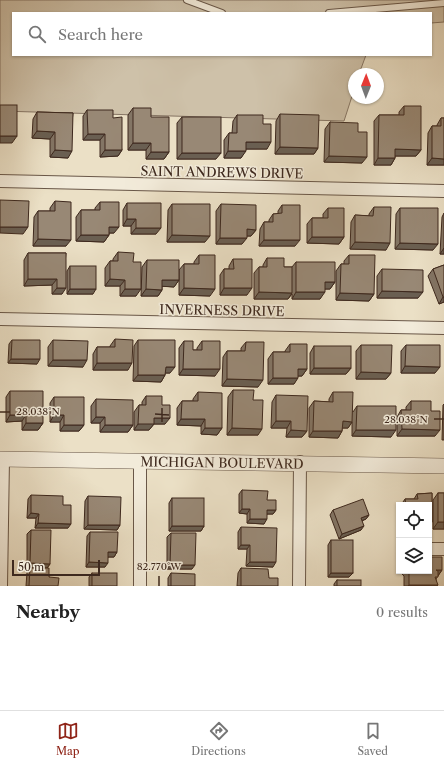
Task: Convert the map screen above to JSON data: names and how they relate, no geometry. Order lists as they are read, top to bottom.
{
  "streets": {
    "street": ["SAINT ANDREWS DRIVE", "INVERNESS DRIVE", "MICHIGAN BOULEVARD"]
  },
  "scale_bar": "50 m",
  "north": "top",
  "page": {
    "search": "Search here",
    "scale": "50 m",
    "heading": ["Nearby", "0 results"],
    "nav": ["Map", "Directions", "Saved"]
  },
  "coordinates": ["28.038°N", "82.770°W"]
}
